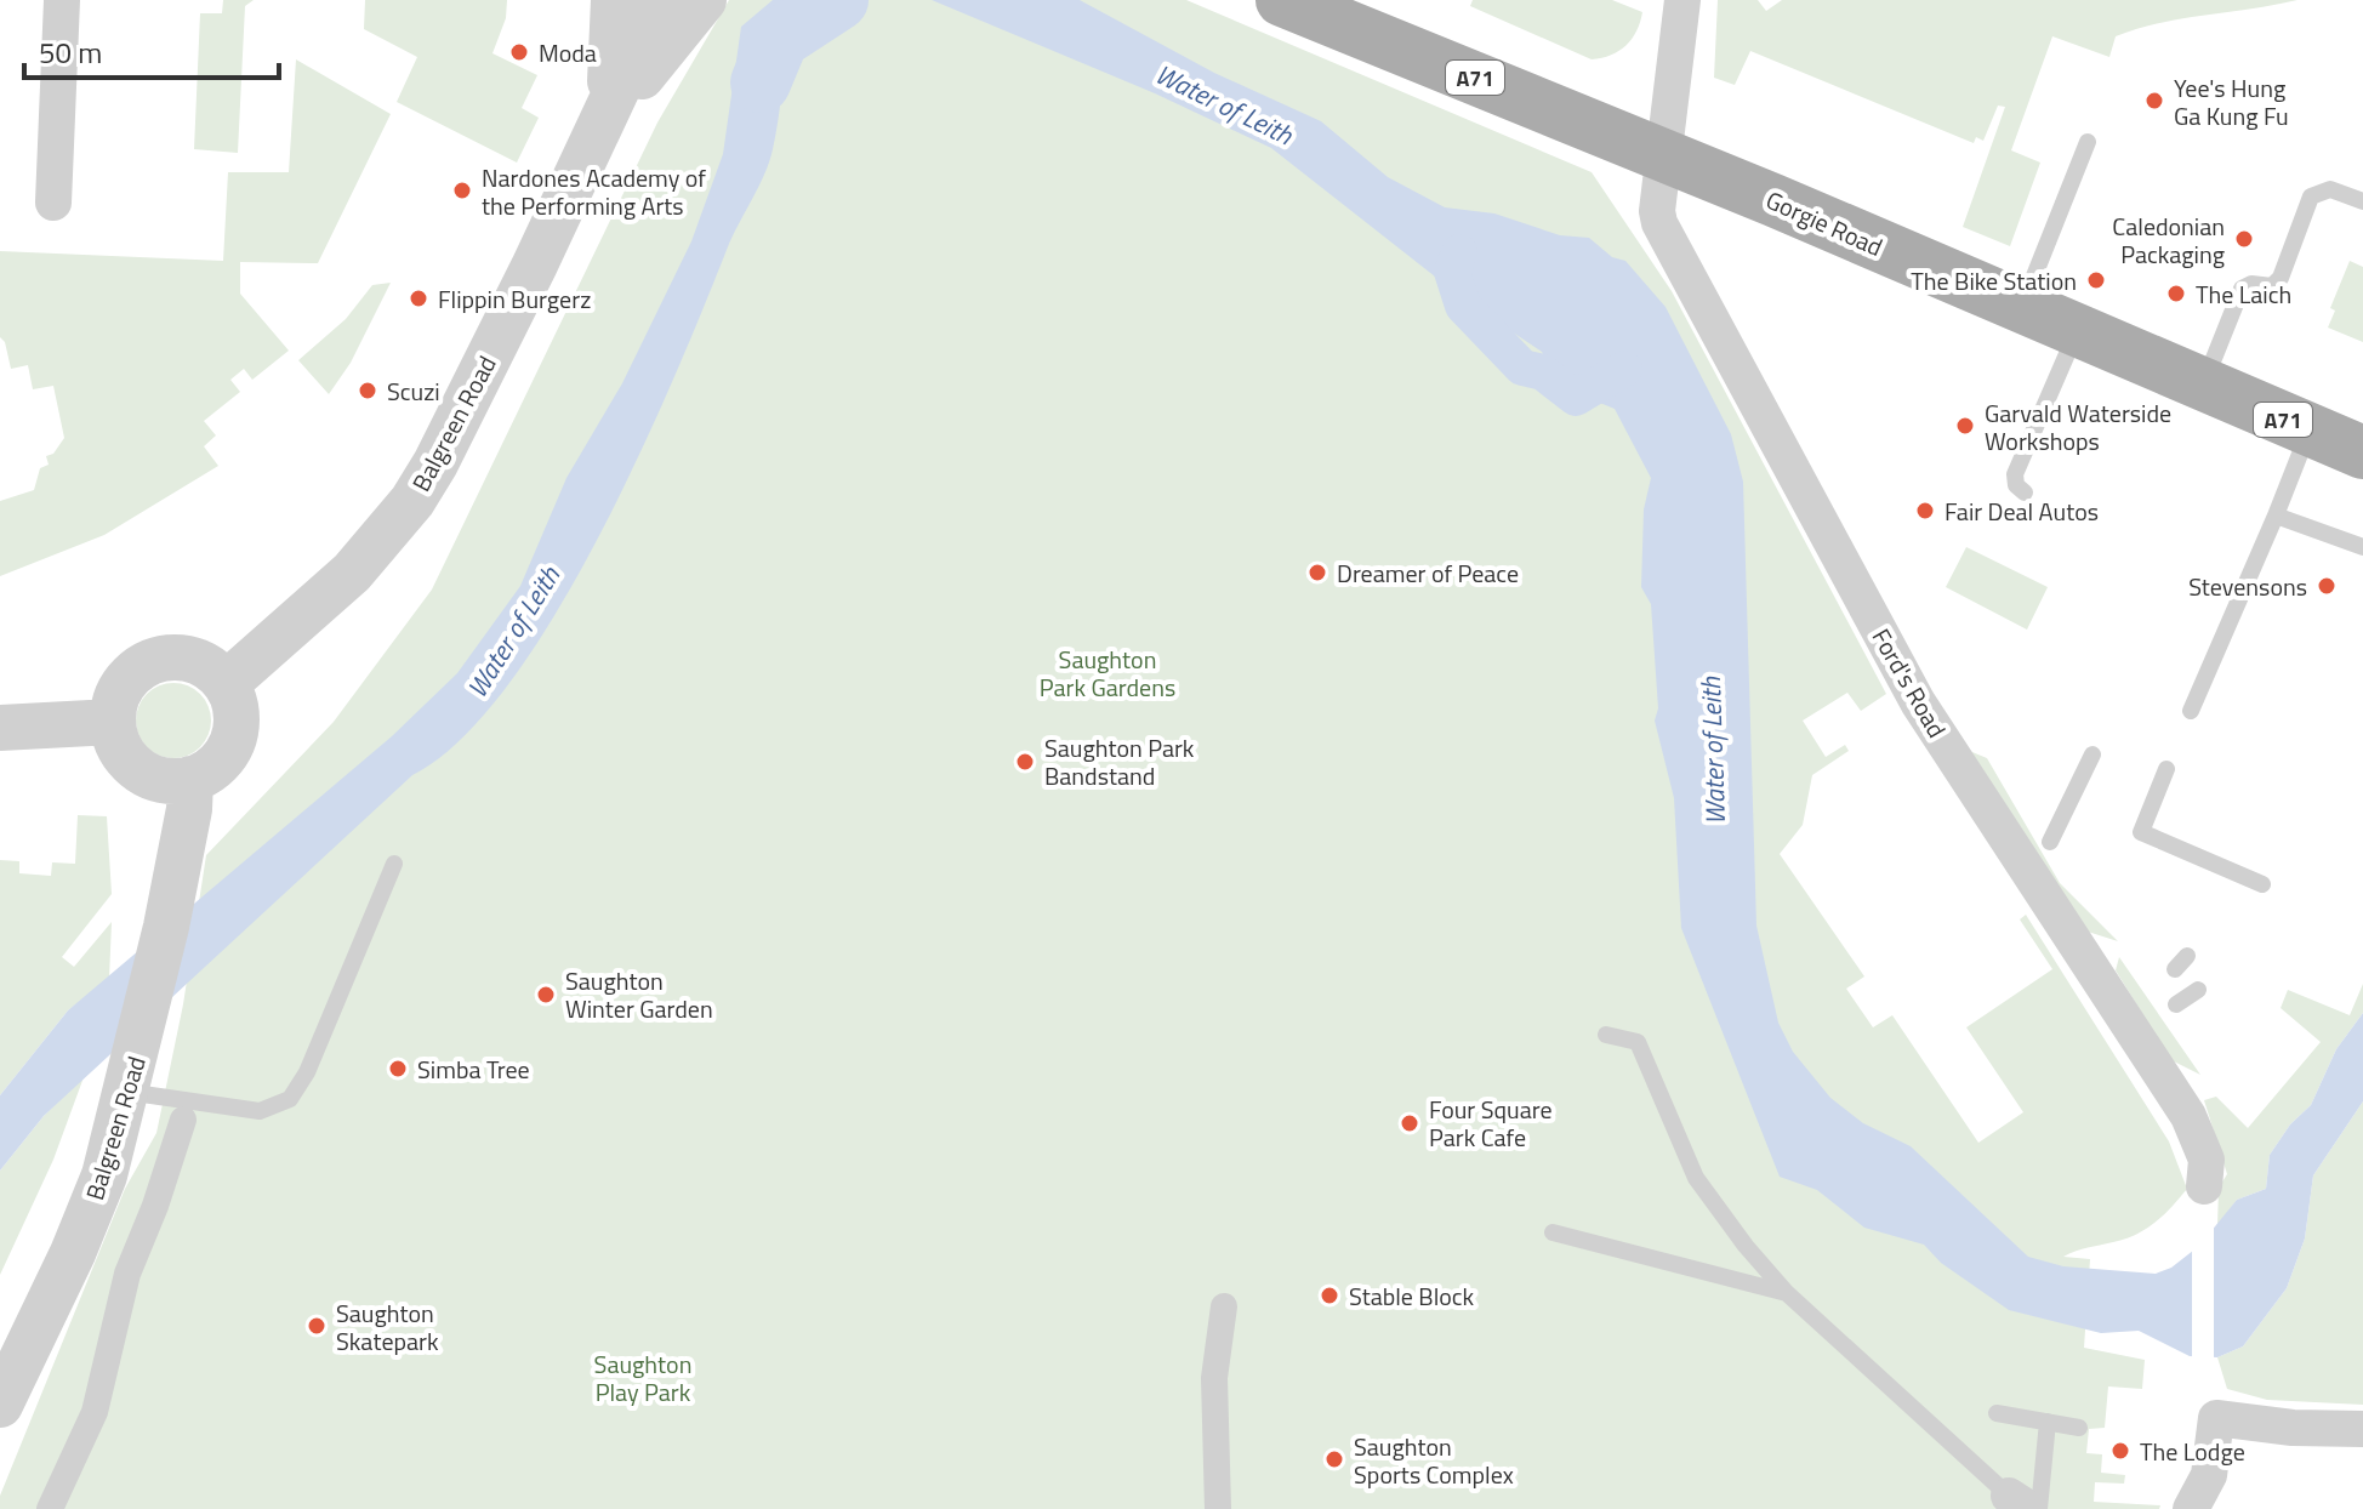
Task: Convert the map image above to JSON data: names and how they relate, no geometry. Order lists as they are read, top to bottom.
{
  "streets": {
    "main road": ["A71", "Gorgie Road"],
    "street": ["Balgreen Road", "Ford's Road"]
  },
  "crossings": [
    ["Gorgie Road", "Ford's Road"]
  ],
  "water": ["Water of Leith"],
  "parks": ["Saughton Park Gardens", "Saughton Play Park"],
  "places": [
    "Moda",
    "Yee's Hung Ga Kung Fu",
    "Nardones Academy of the Performing Arts",
    "Caledonian Packaging",
    "The Bike Station",
    "The Laich",
    "Flippin Burgerz",
    "Scuzi",
    "Garvald Waterside Workshops",
    "Fair Deal Autos",
    "Dreamer of Peace",
    "Stevensons",
    "Saughton Park Bandstand",
    "Saughton Winter Garden",
    "Simba Tree",
    "Four Square Park Cafe",
    "Stable Block",
    "Saughton Skatepark",
    "The Lodge",
    "Saughton Sports Complex"
  ],
  "scale_bar": "50 m"
}
